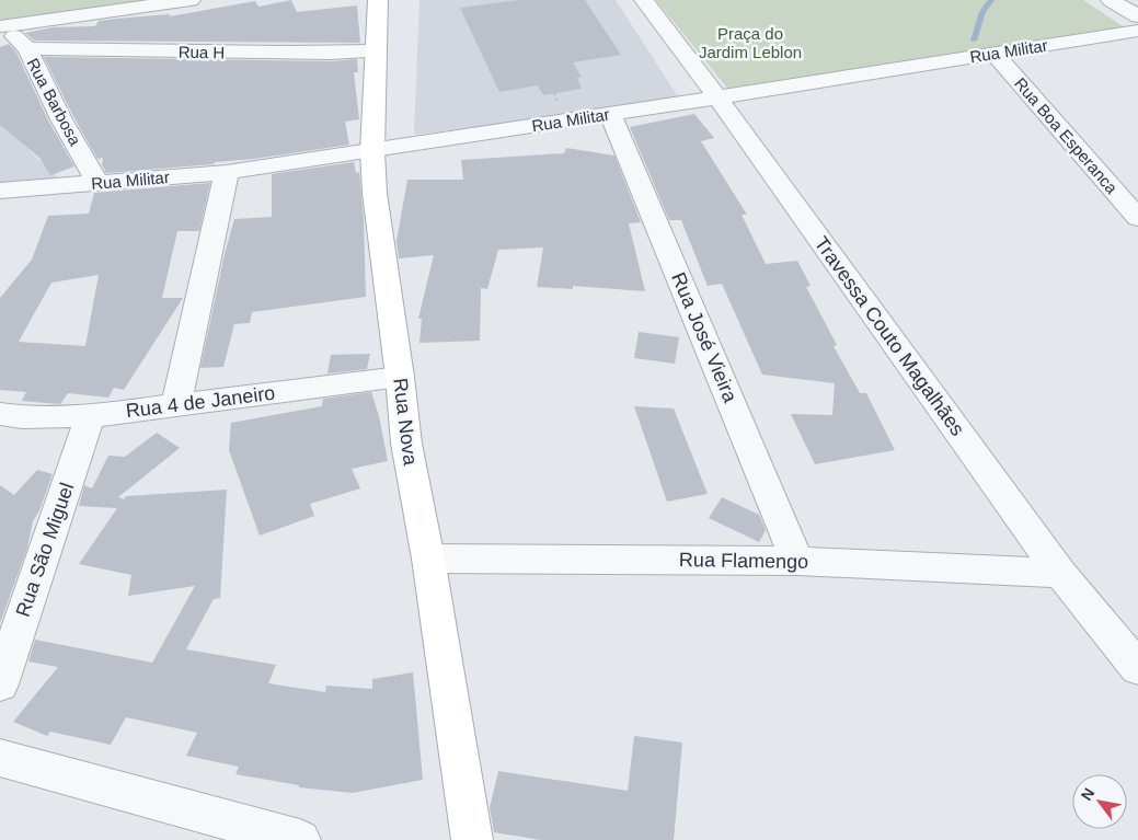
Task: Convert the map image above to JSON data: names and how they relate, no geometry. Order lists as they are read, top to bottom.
{
  "streets": {
    "main road": ["Rua Nova"],
    "street": [
      "Rua Militar",
      "Rua H",
      "Rua Barbosa",
      "Rua Boa Esperanca",
      "Travessa Couto Magalhães",
      "Rua José Vieira",
      "Rua 4 de Janeiro",
      "Rua São Miguel",
      "Rua Flamengo"
    ]
  },
  "crossings": [
    ["Rua Militar", "Rua Barbosa"],
    ["Rua Militar", "Rua Boa Esperanca"],
    ["Rua Militar", "Travessa Couto Magalhães"],
    ["Rua Militar", "Rua José Vieira"],
    ["Rua Militar", "Rua Nova"],
    ["Rua H", "Rua Barbosa"],
    ["Rua H", "Rua Nova"],
    ["Travessa Couto Magalhães", "Rua Flamengo"],
    ["Rua José Vieira", "Rua Flamengo"],
    ["Rua 4 de Janeiro", "Rua Nova"],
    ["Rua 4 de Janeiro", "Rua São Miguel"],
    ["Rua Nova", "Rua Flamengo"]
  ],
  "parks": ["Praça do Jardim Leblon"],
  "north": "top left"
}
